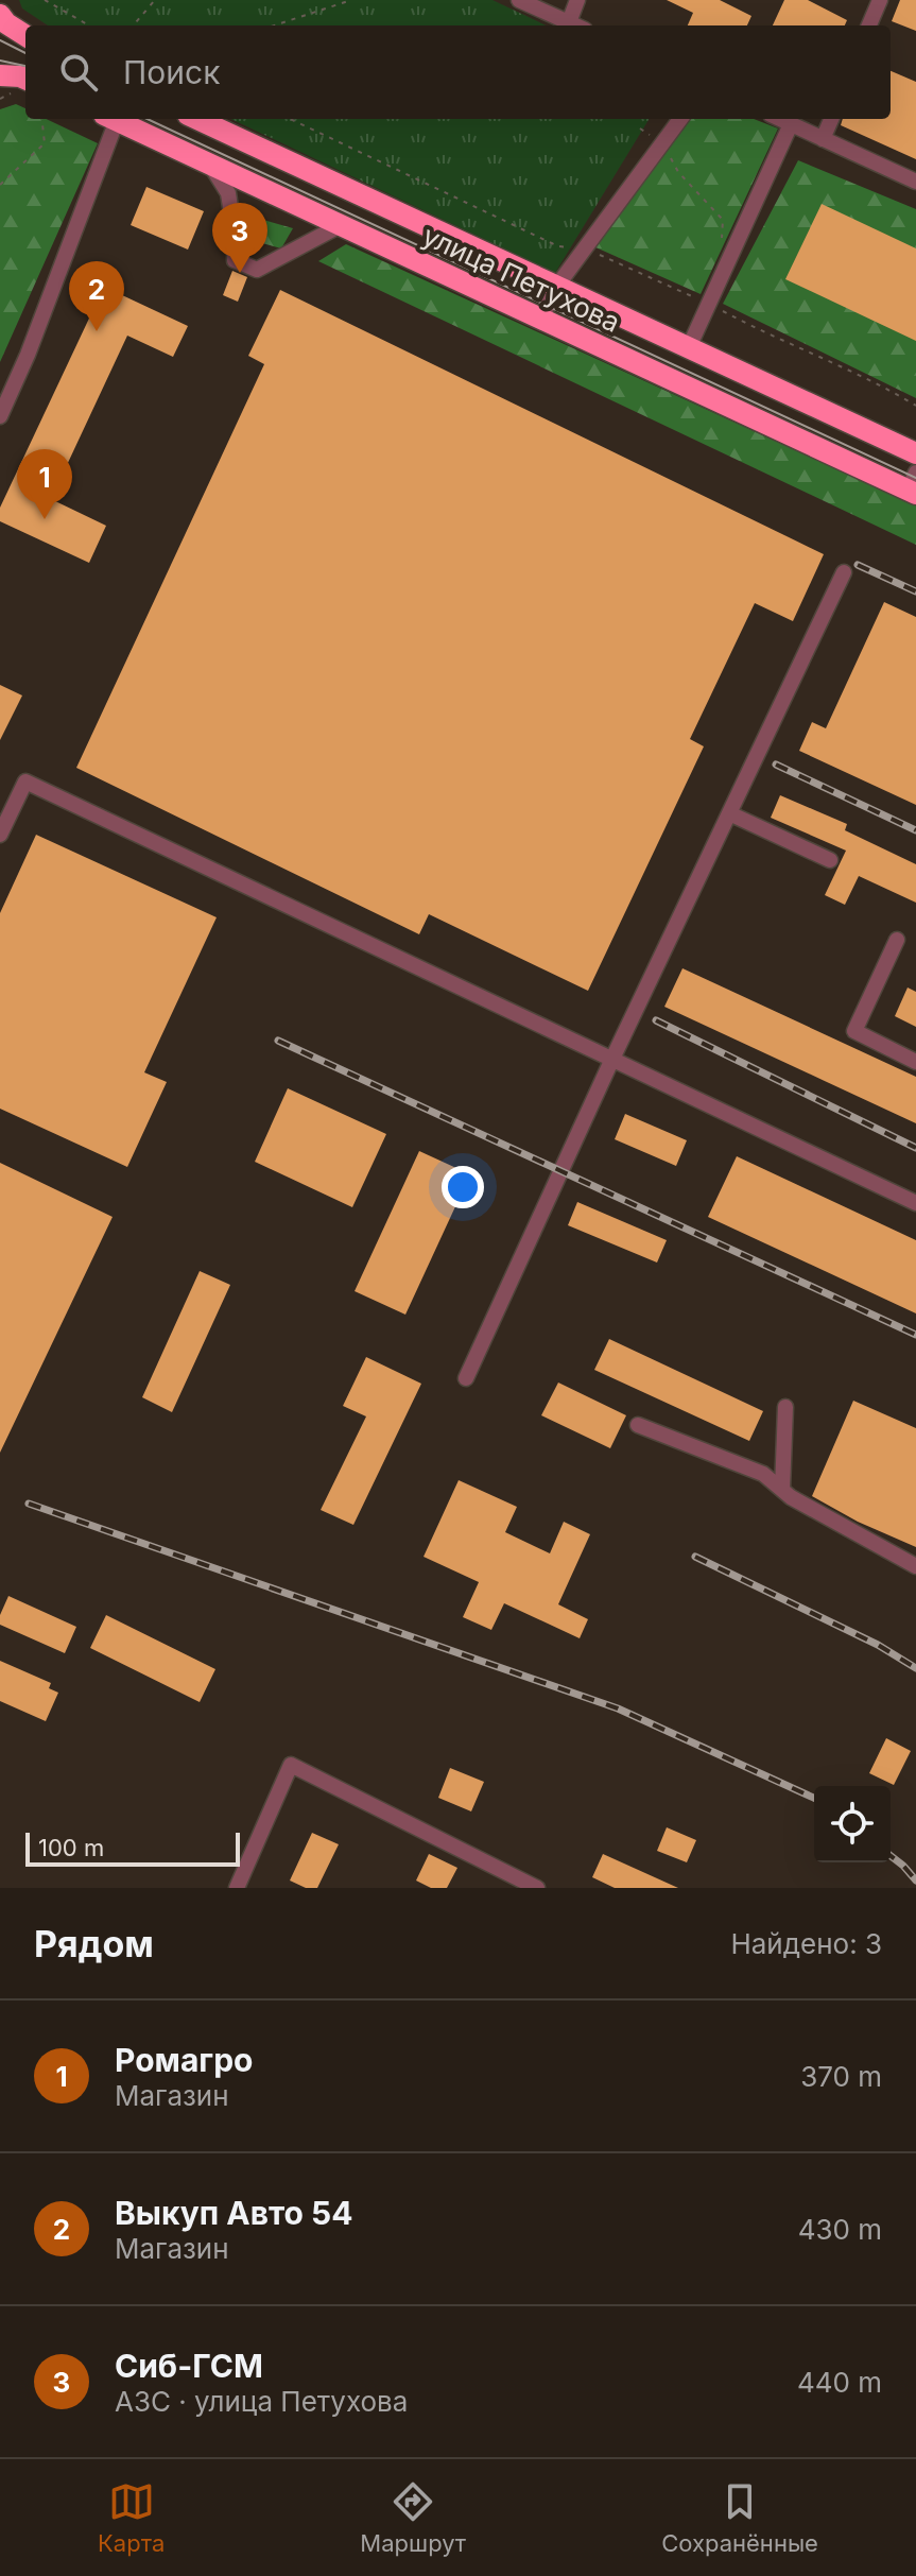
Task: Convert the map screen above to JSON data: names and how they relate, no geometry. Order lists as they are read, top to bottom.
{
  "streets": {
    "highway": ["улица Петухова"]
  },
  "scale_bar": "100 m",
  "page": {
    "search": "Поиск",
    "pins": ["3", "2", "1"],
    "scale": "100 m",
    "heading": ["Рядом", "Найдено: 3"],
    "list": [
      {
        "mark": "1",
        "name": "Ромагро",
        "note": "Магазин",
        "value": "370 m"
      },
      {
        "mark": "2",
        "name": "Выкуп Авто 54",
        "note": "Магазин",
        "value": "430 m"
      },
      {
        "mark": "3",
        "name": "Сиб-ГСМ",
        "note": "АЗС · улица Петухова",
        "value": "440 m"
      }
    ],
    "nav": ["Карта", "Маршрут", "Сохранённые"]
  }
}
